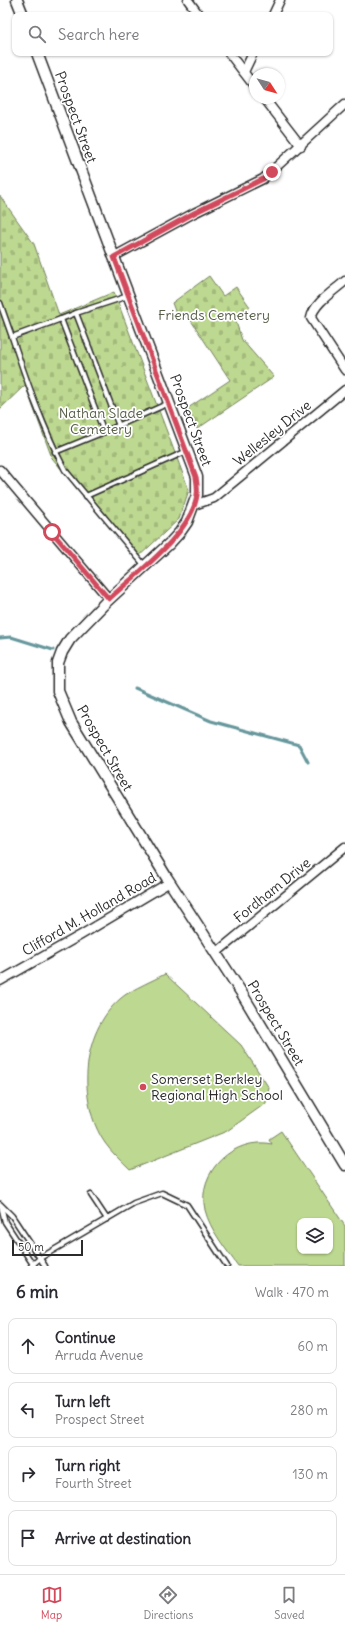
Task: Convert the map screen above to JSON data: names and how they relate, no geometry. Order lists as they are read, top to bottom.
{
  "streets": {
    "street": [
      "Prospect Street",
      "Wellesley Drive",
      "Fordham Drive",
      "Clifford M. Holland Road"
    ]
  },
  "crossings": [
    ["Prospect Street", "Wellesley Drive"],
    ["Prospect Street", "Fordham Drive"],
    ["Prospect Street", "Clifford M. Holland Road"]
  ],
  "parks": ["Friends Cemetery", "Nathan Slade Cemetery"],
  "places": ["Somerset Berkley Regional High School"],
  "scale_bar": "50 m",
  "north": "bottom right",
  "page": {
    "search": "Search here",
    "scale": "50 m",
    "heading": ["6 min", "Walk · 470 m"],
    "list": [
      ["Continue", "Arruda Avenue", "60 m"],
      ["Turn left", "Prospect Street", "280 m"],
      ["Turn right", "Fourth Street", "130 m"],
      "Arrive at destination"
    ],
    "nav": ["Map", "Directions", "Saved"]
  }
}
